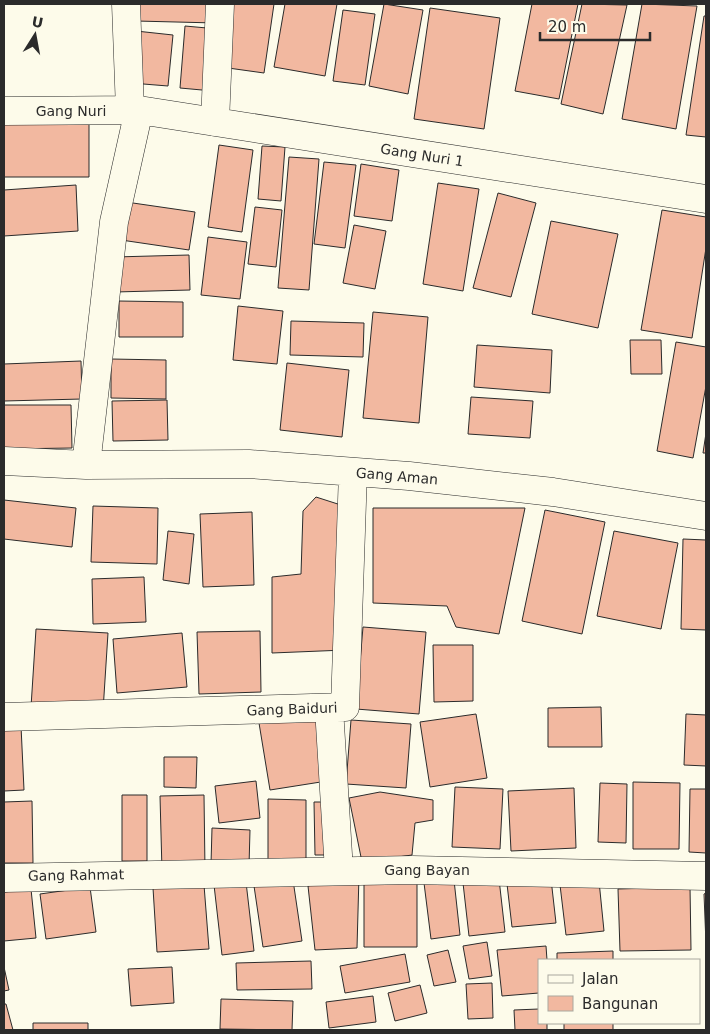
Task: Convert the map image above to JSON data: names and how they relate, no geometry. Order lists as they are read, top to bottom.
{
  "streets": {
    "street": [
      "Gang Nuri",
      "Gang Nuri 1",
      "Gang Aman",
      "Gang Baiduri",
      "Gang Bayan",
      "Gang Rahmat"
    ]
  },
  "crossings": [
    ["Gang Nuri", "Gang Nuri 1"],
    ["Gang Aman", "Gang Baiduri"],
    ["Gang Bayan", "Gang Rahmat"]
  ],
  "legend": ["Jalan", "Bangunan"],
  "scale_bar": "20 m",
  "north": "top"
}
